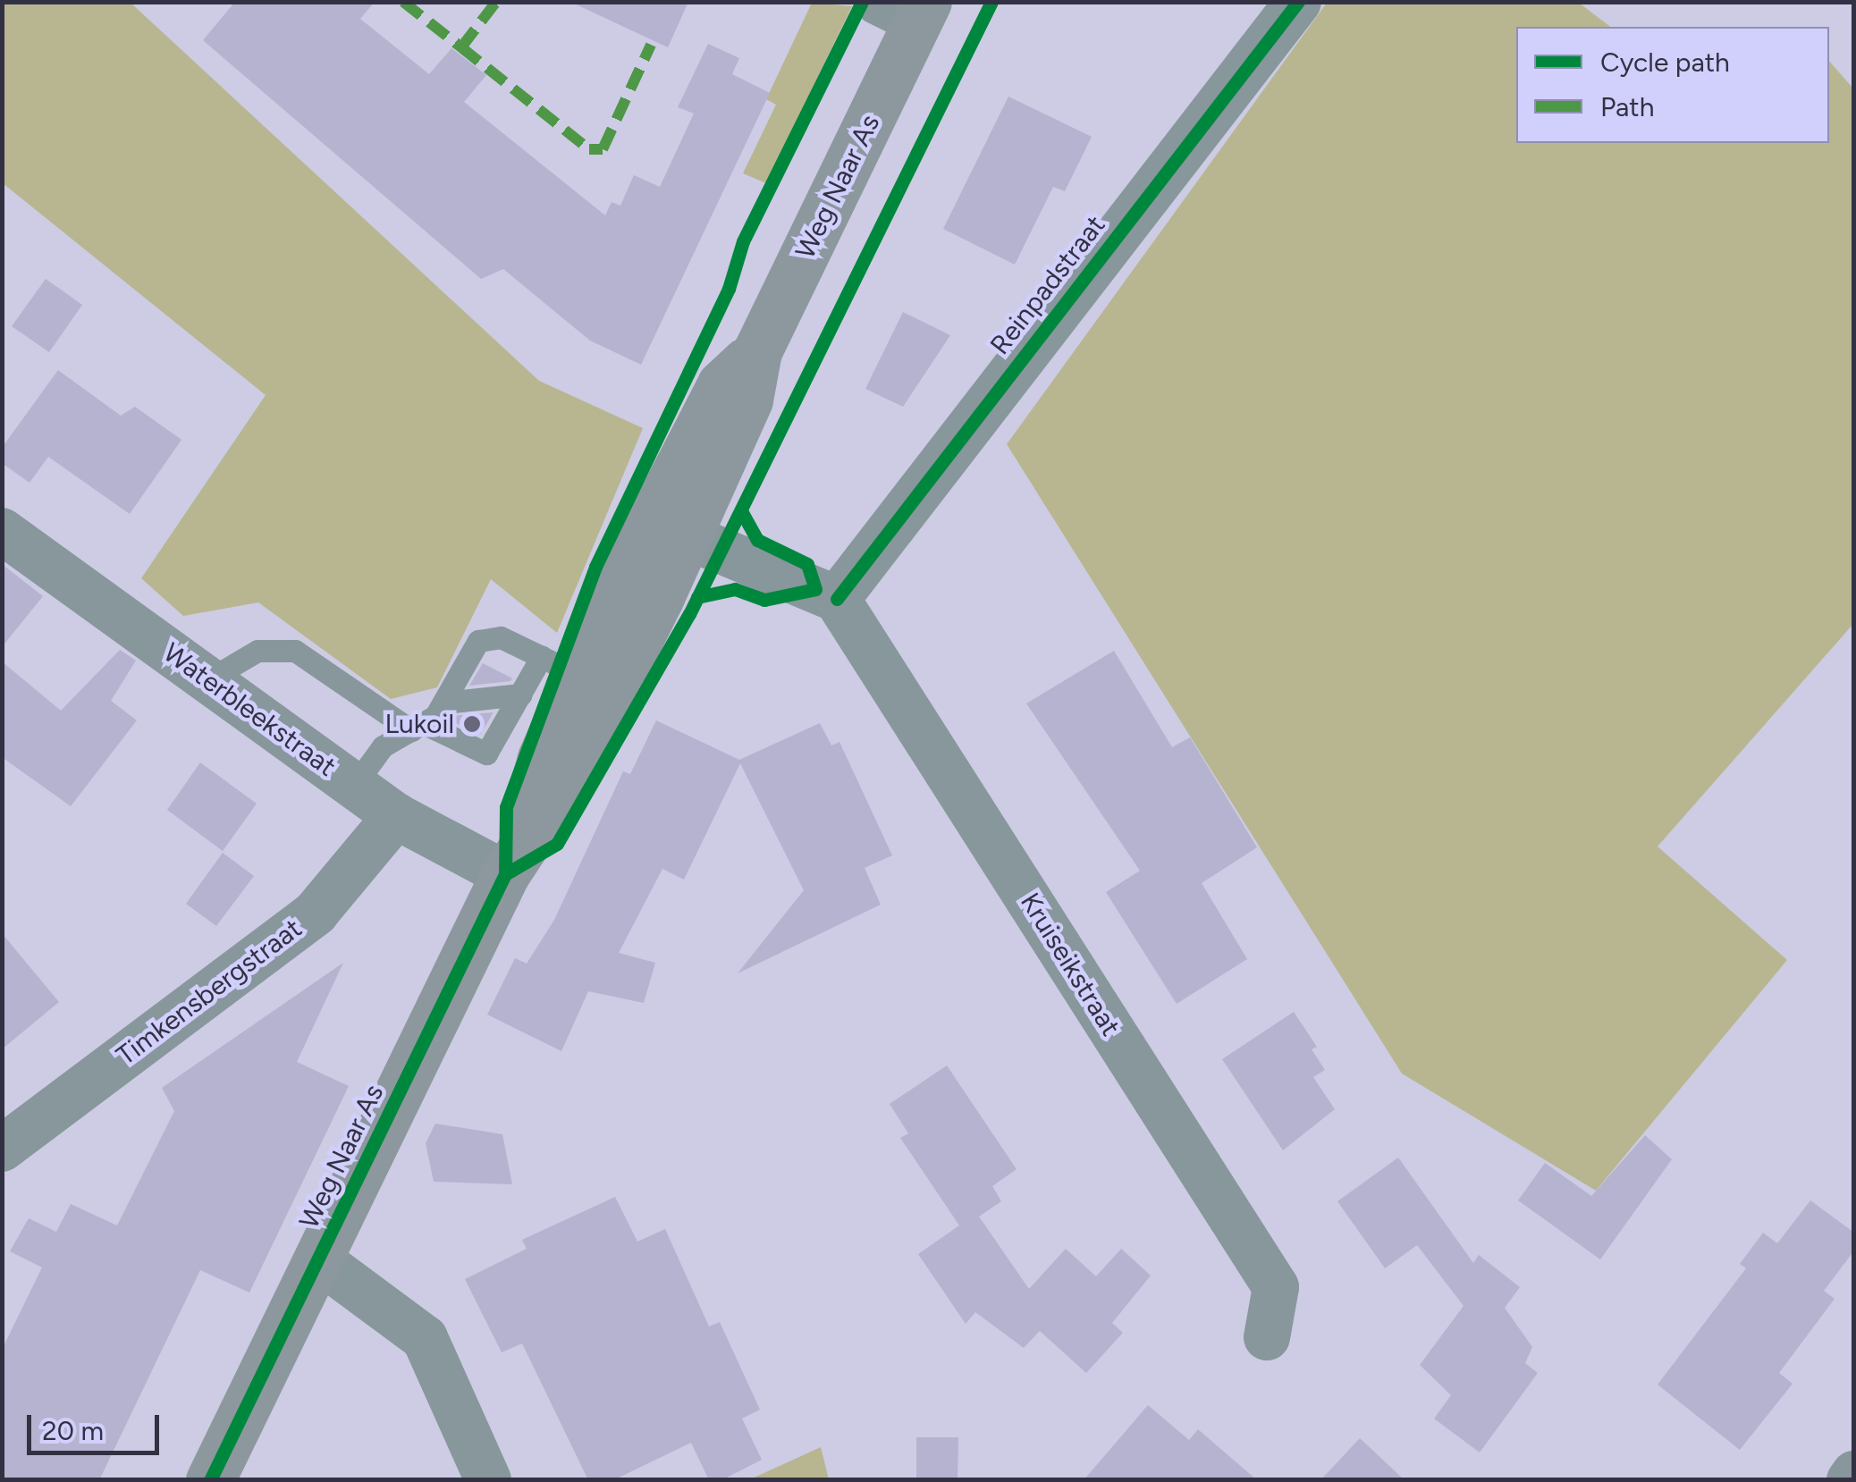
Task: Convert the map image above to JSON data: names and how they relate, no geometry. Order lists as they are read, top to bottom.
{
  "streets": {
    "main road": ["Weg Naar As"],
    "street": [
      "Reinpadstraat",
      "Waterbleekstraat",
      "Kruiseikstraat",
      "Timkensbergstraat"
    ]
  },
  "crossings": [
    ["Weg Naar As", "Waterbleekstraat"],
    ["Reinpadstraat", "Kruiseikstraat"],
    ["Waterbleekstraat", "Timkensbergstraat"]
  ],
  "places": ["Lukoil"],
  "legend": ["Cycle path", "Path"],
  "scale_bar": "20 m"
}
